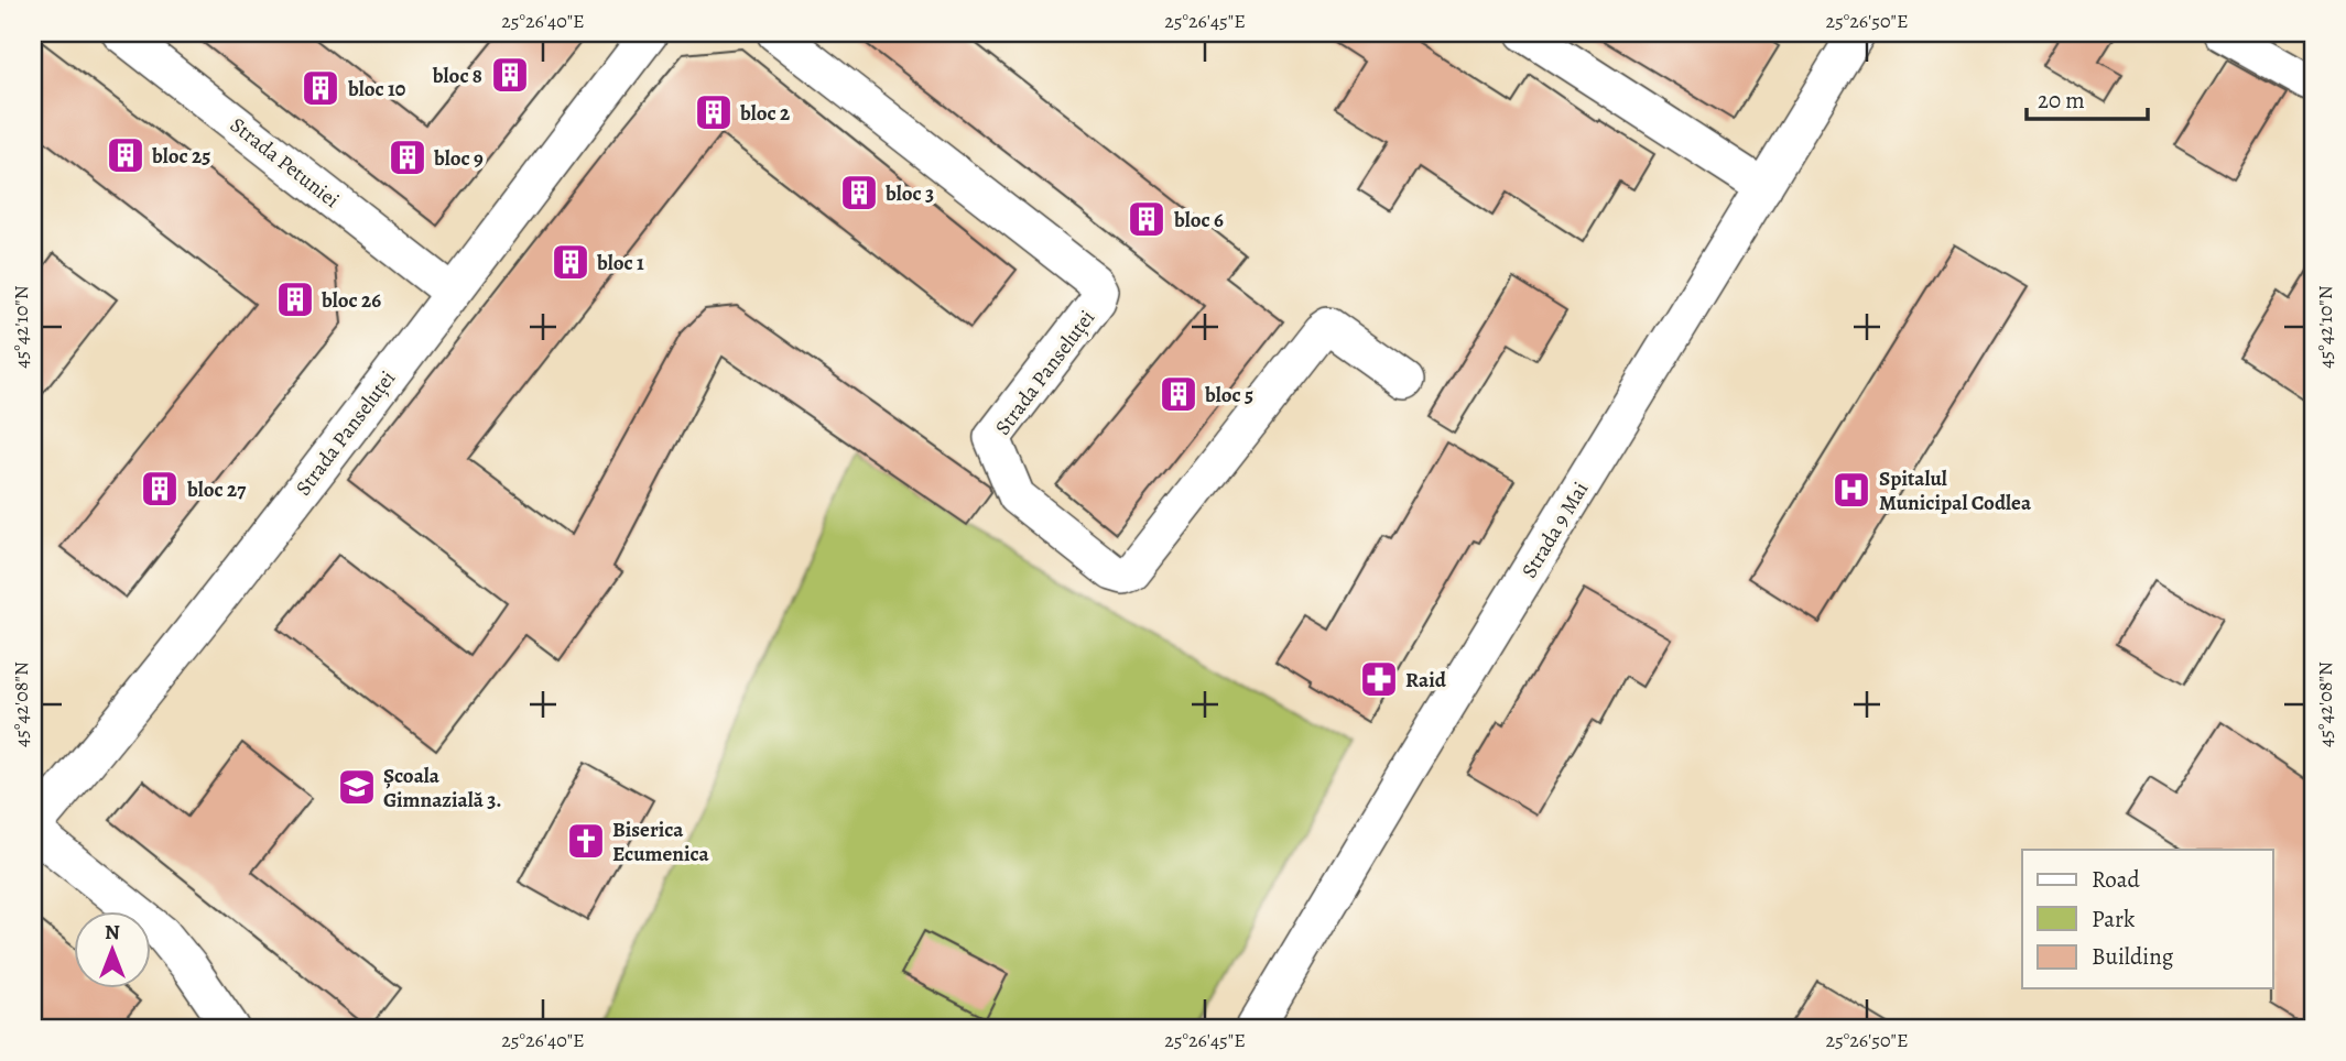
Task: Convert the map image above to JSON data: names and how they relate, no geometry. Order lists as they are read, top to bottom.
{
  "streets": {
    "street": ["Strada Petuniei", "Strada Panseluței", "Strada 9 Mai"]
  },
  "crossings": [
    ["Strada Petuniei", "Strada Panseluței"]
  ],
  "places": {
    "building": [
      "bloc 8",
      "bloc 10",
      "bloc 2",
      "bloc 25",
      "bloc 9",
      "bloc 3",
      "bloc 6",
      "bloc 1",
      "bloc 26",
      "bloc 5",
      "bloc 27"
    ],
    "hospital": ["Spitalul Municipal Codlea"],
    "pharmacy": ["Raid"],
    "school or university": ["Școala Gimnazială 3."],
    "church": ["Biserica Ecumenica"]
  },
  "legend": ["Road", "Park", "Building"],
  "scale_bar": "20 m",
  "north": "top",
  "coordinates": [
    "25°26'40\"E",
    "25°26'45\"E",
    "25°26'50\"E",
    "45°42'10\"N",
    "45°42'08\"N"
  ]
}
